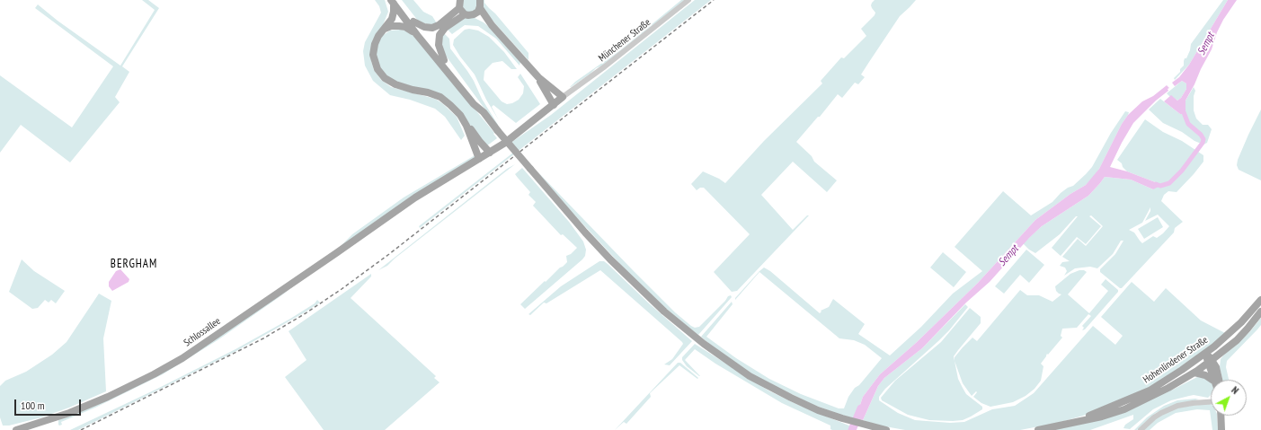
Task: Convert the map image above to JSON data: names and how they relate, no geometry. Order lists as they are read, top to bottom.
{
  "streets": {
    "main road": ["Schlossallee", "Hohenlindener Straße"],
    "street": ["Münchener Straße"]
  },
  "crossings": [
    ["Münchener Straße", "Schlossallee"]
  ],
  "districts": ["BERGHAM"],
  "water": ["Sempt"],
  "scale_bar": "100 m",
  "north": "top right"
}
